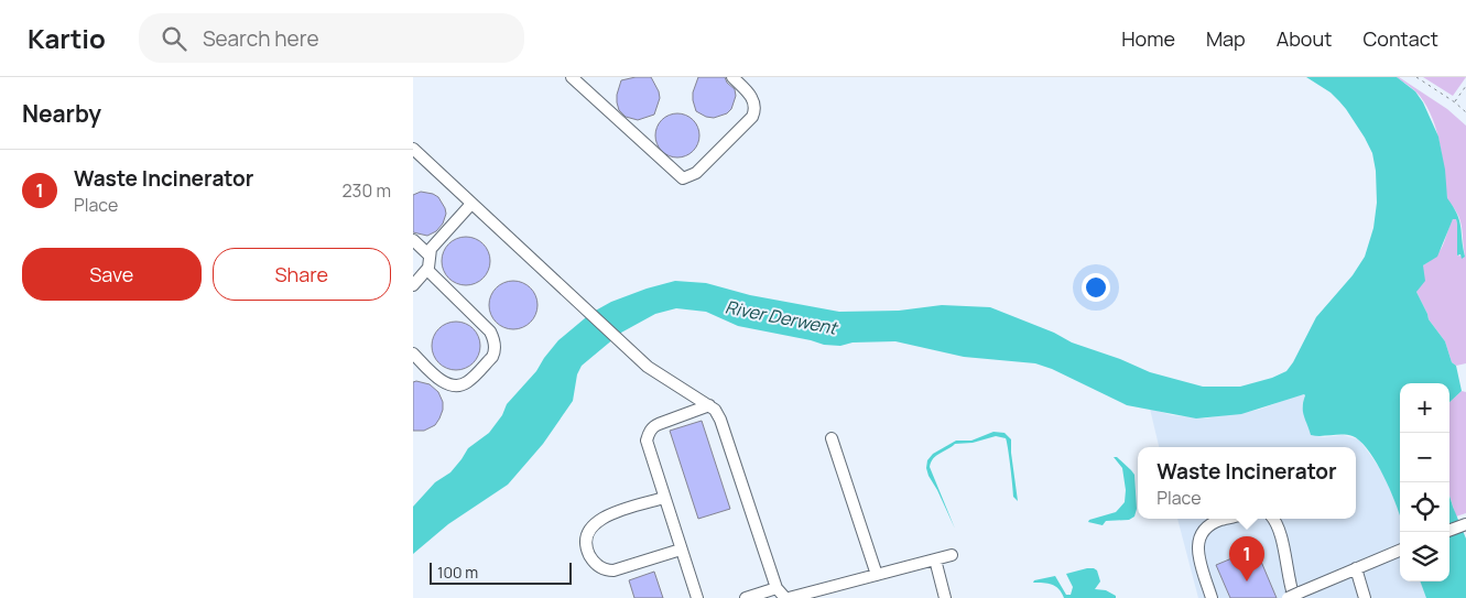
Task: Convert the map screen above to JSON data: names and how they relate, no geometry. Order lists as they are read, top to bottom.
{
  "water": ["River Derwent"],
  "scale_bar": "100 m",
  "page": {
    "header": "Kartio",
    "search": "Search here",
    "nav": [
      "Home",
      "Map",
      "About",
      "Contact"
    ],
    "heading": "Nearby",
    "list": [
      {
        "mark": "1",
        "name": "Waste Incinerator",
        "note": "Place",
        "value": "230 m"
      }
    ],
    "buttons": ["Save", "Share"],
    "map_buttons": ["+", "−"],
    "popup": ["Waste Incinerator", "Place"],
    "pins": "1",
    "scale": "100 m"
  }
}
